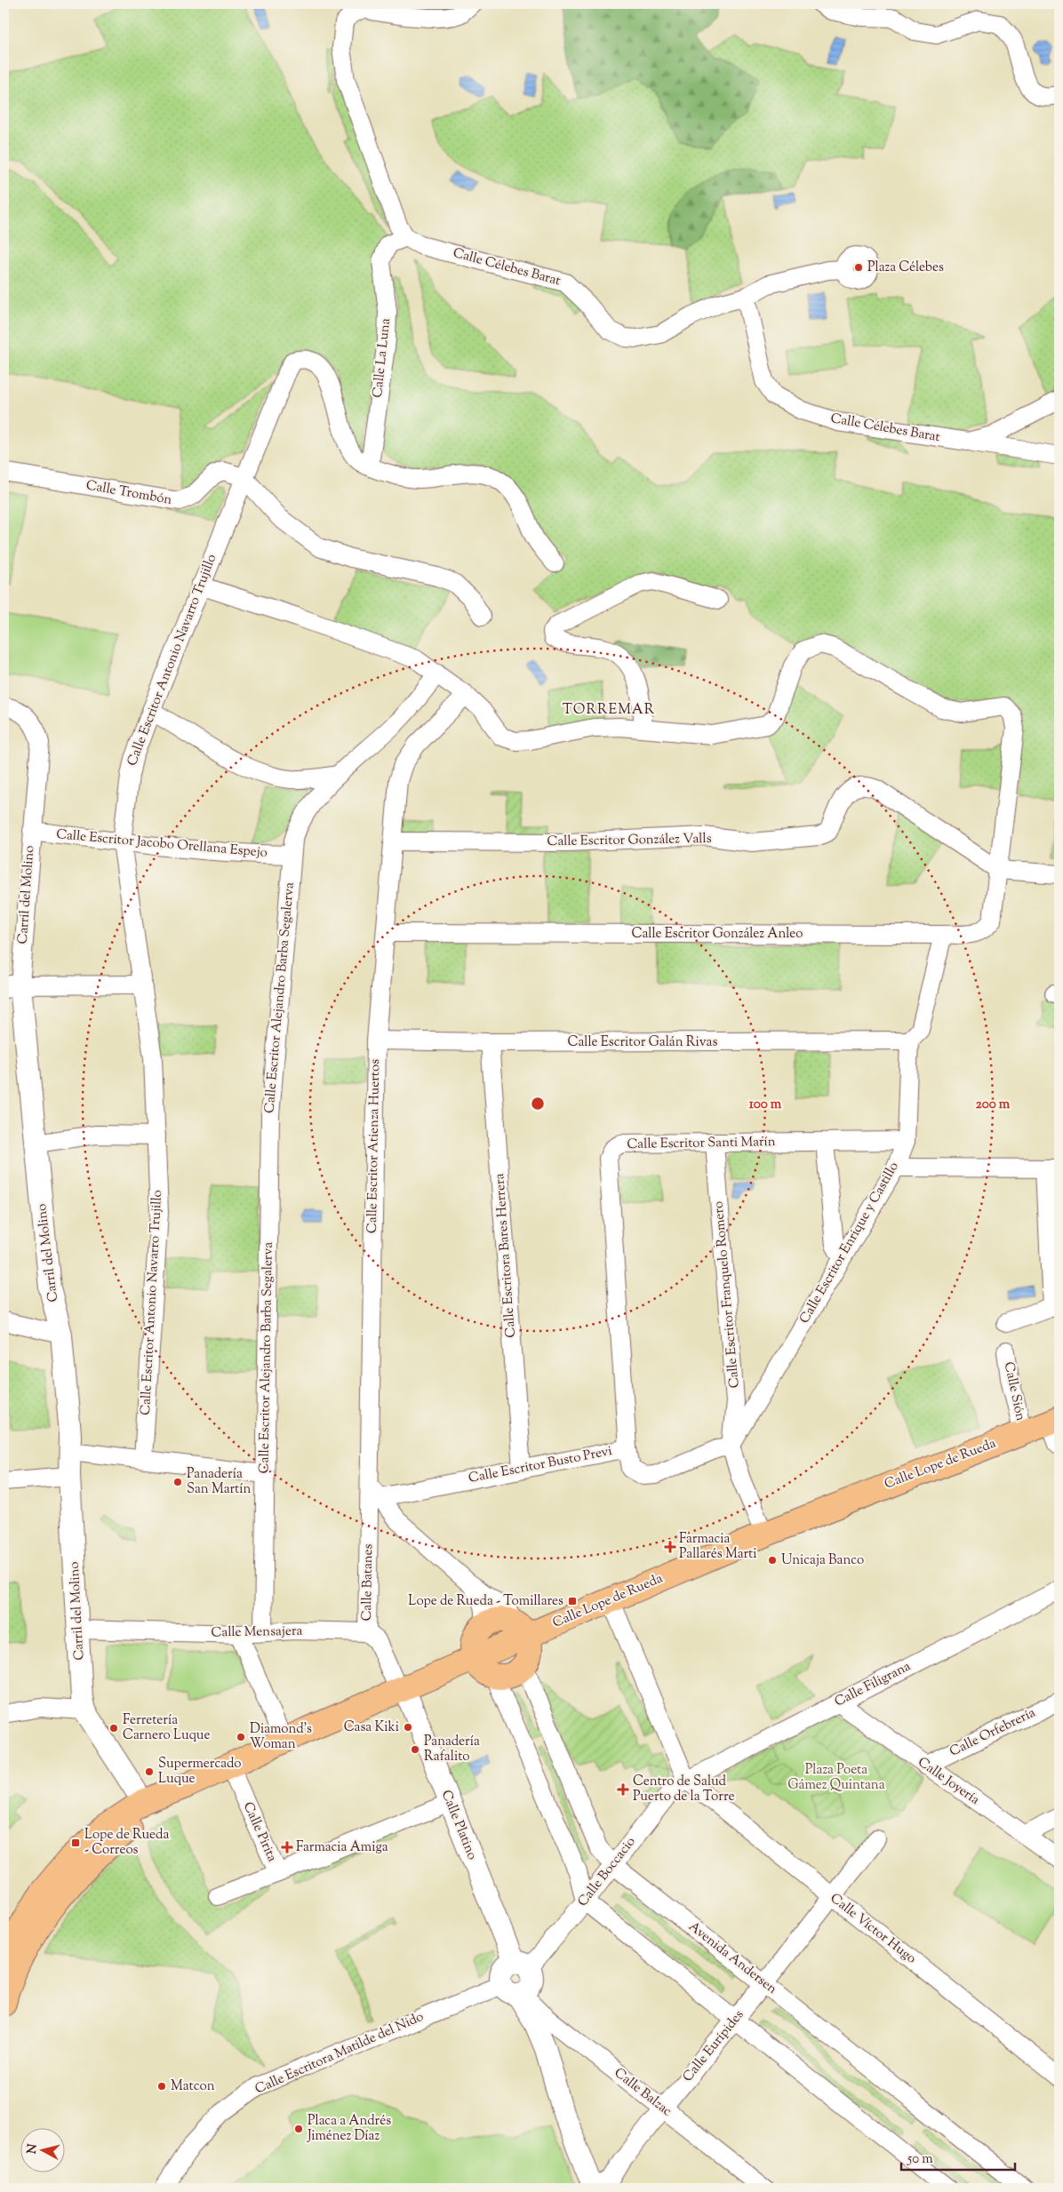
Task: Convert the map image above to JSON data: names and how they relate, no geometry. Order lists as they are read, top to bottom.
{
  "streets": {
    "main road": ["Calle Lope de Rueda"],
    "street": [
      "Calle Célebes Barat",
      "Calle La Luna",
      "Calle Trombón",
      "Calle Escritor Antonio Navarro Trujillo",
      "Calle Escritor González Valls",
      "Calle Escritor Jacobo Orellana Espejo",
      "Carril del Molino",
      "Calle Escritor González Anleo",
      "Calle Escritor Alejandro Barba Segalerva",
      "Calle Escritor Galán Rivas",
      "Calle Escritor Santi Marín",
      "Calle Escritor Atienza Huertos",
      "Calle Escritor Enrique y Castillo",
      "Calle Escritora Bares Herrera",
      "Calle Escritor Franquelo Romero",
      "Calle Sión",
      "Calle Escritor Busto Previ",
      "Calle Batanes",
      "Calle Mensajera",
      "Calle Filigrana",
      "Calle Orfebrería",
      "Calle Joyería",
      "Calle Platino",
      "Calle Pirita",
      "Calle Boccacio",
      "Calle Víctor Hugo",
      "Avenida Andersen",
      "Calle Eurípides",
      "Calle Escritora Matilde del Nido",
      "Calle Balzac"
    ]
  },
  "crossings": [
    ["Calle Célebes Barat", "Calle La Luna"],
    ["Calle La Luna", "Calle Escritor Antonio Navarro Trujillo"],
    ["Calle Trombón", "Calle Escritor Antonio Navarro Trujillo"],
    ["Calle Escritor Antonio Navarro Trujillo", "Calle Escritor Jacobo Orellana Espejo"],
    ["Calle Escritor González Valls", "Calle Escritor González Anleo"],
    ["Calle Escritor González Valls", "Calle Escritor Atienza Huertos"],
    ["Calle Escritor Jacobo Orellana Espejo", "Carril del Molino"],
    ["Calle Escritor Jacobo Orellana Espejo", "Calle Escritor Alejandro Barba Segalerva"],
    ["Carril del Molino", "Calle Lope de Rueda"],
    ["Carril del Molino", "Calle Mensajera"],
    ["Calle Escritor González Anleo", "Calle Escritor Atienza Huertos"],
    ["Calle Escritor Alejandro Barba Segalerva", "Calle Mensajera"],
    ["Calle Escritor Galán Rivas", "Calle Escritor Atienza Huertos"],
    ["Calle Escritor Galán Rivas", "Calle Escritor Enrique y Castillo"],
    ["Calle Escritor Galán Rivas", "Calle Escritora Bares Herrera"],
    ["Calle Escritor Santi Marín", "Calle Escritor Enrique y Castillo"],
    ["Calle Escritor Santi Marín", "Calle Escritor Franquelo Romero"],
    ["Calle Escritor Santi Marín", "Calle Escritor Busto Previ"],
    ["Calle Escritor Atienza Huertos", "Calle Escritor Busto Previ"],
    ["Calle Escritor Atienza Huertos", "Calle Batanes"],
    ["Calle Escritor Enrique y Castillo", "Calle Escritor Franquelo Romero"],
    ["Calle Escritor Enrique y Castillo", "Calle Escritor Busto Previ"],
    ["Calle Escritora Bares Herrera", "Calle Escritor Busto Previ"],
    ["Calle Escritor Franquelo Romero", "Calle Escritor Busto Previ"],
    ["Calle Sión", "Calle Lope de Rueda"],
    ["Calle Lope de Rueda", "Calle Platino"],
    ["Calle Lope de Rueda", "Calle Pirita"],
    ["Calle Escritor Busto Previ", "Calle Batanes"],
    ["Calle Batanes", "Calle Mensajera"],
    ["Calle Filigrana", "Calle Joyería"],
    ["Calle Filigrana", "Calle Boccacio"],
    ["Calle Filigrana", "Calle Víctor Hugo"],
    ["Calle Orfebrería", "Calle Joyería"],
    ["Calle Platino", "Calle Pirita"],
    ["Calle Platino", "Calle Boccacio"],
    ["Calle Platino", "Calle Escritora Matilde del Nido"],
    ["Calle Platino", "Calle Balzac"],
    ["Calle Boccacio", "Calle Víctor Hugo"],
    ["Calle Boccacio", "Avenida Andersen"],
    ["Calle Boccacio", "Calle Escritora Matilde del Nido"],
    ["Calle Boccacio", "Calle Balzac"],
    ["Calle Víctor Hugo", "Calle Eurípides"],
    ["Avenida Andersen", "Calle Eurípides"],
    ["Calle Eurípides", "Calle Balzac"],
    ["Calle Escritora Matilde del Nido", "Calle Balzac"]
  ],
  "districts": ["TORREMAR"],
  "parks": ["Plaza Poeta Gámez Quintana"],
  "places": {
    "other": [
      "Plaza Célebes",
      "Panadería San Martín",
      "Unicaja Banco",
      "Casa Kiki",
      "Ferretería Carnero Luque",
      "Diamond's Woman",
      "Panadería Rafalito",
      "Supermercado Luque",
      "Matcon",
      "Placa a Andrés Jiménez Díaz"
    ],
    "health": ["Farmacia Pallarés Marti", "Centro de Salud Puerto de la Torre", "Farmacia Amiga"],
    "transit": ["Lope de Rueda - Tomillares", "Lope de Rueda - Correos"]
  },
  "scale_bar": "50 m",
  "north": "left",
  "rings": ["100 m", "200 m"]
}
